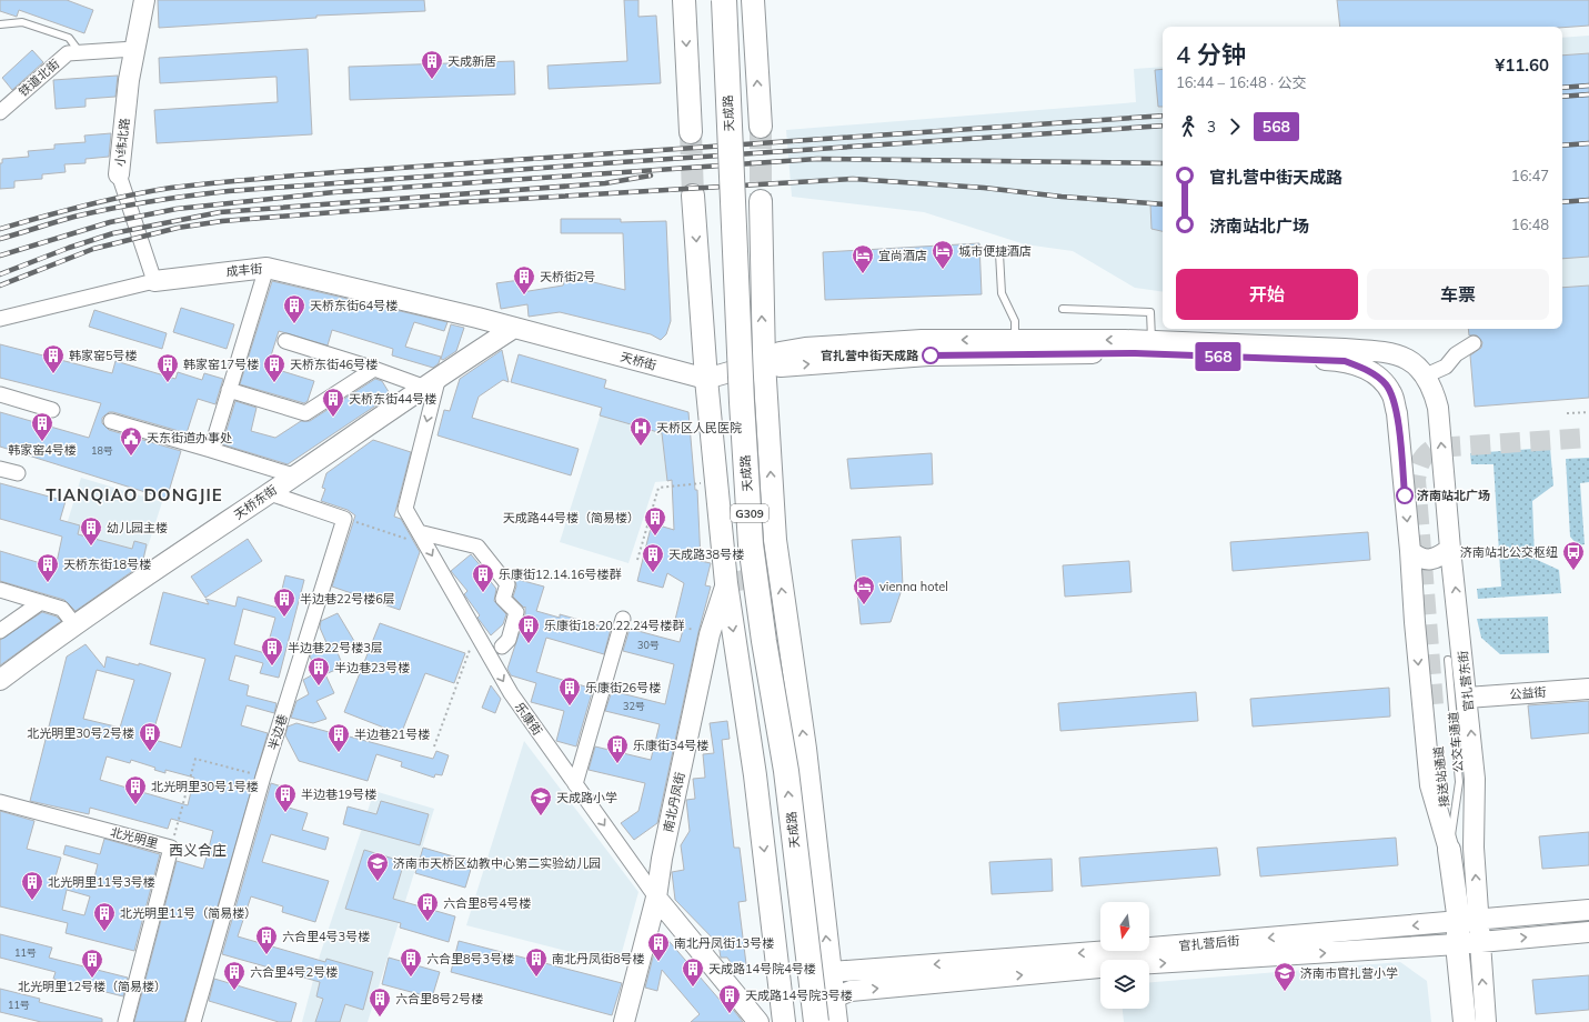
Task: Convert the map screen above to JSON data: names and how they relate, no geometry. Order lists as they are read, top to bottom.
{
  "streets": {
    "highway": ["天成路", "G309"],
    "main road": ["官扎营东街"],
    "street": [
      "铁道北街",
      "小纬北路",
      "成丰街",
      "天桥街",
      "天桥东街",
      "公益街",
      "乐康街",
      "半边巷",
      "接送站通道",
      "南北丹凤街",
      "北光明里",
      "官扎营后街"
    ],
    "lane": ["公交车通道"]
  },
  "crossings": [
    ["铁道北街", "小纬北路"],
    ["天成路", "官扎营东街"],
    ["天成路", "官扎营后街"],
    ["小纬北路", "成丰街"],
    ["成丰街", "天桥街"],
    ["成丰街", "天桥东街"],
    ["天桥街", "天桥东街"],
    ["天桥东街", "乐康街"],
    ["官扎营东街", "公益街"],
    ["官扎营东街", "公交车通道"],
    ["官扎营东街", "接送站通道"],
    ["官扎营东街", "官扎营后街"],
    ["乐康街", "南北丹凤街"],
    ["公交车通道", "接送站通道"]
  ],
  "one_way": ["乐康街"],
  "districts": ["TIANQIAO DONGJIE", "西义合庄"],
  "places": {
    "building": [
      "天成新居",
      "天桥街2号",
      "天桥东街64号楼",
      "韩家窑5号楼",
      "韩家窑17号楼",
      "天桥东街46号楼",
      "天桥东街44号楼",
      "韩家窑4号楼",
      "天成路44号楼（简易楼）",
      "幼儿园主楼",
      "天成路38号楼",
      "天桥东街18号楼",
      "乐康街12.14.16号楼群",
      "半边巷22号楼6层",
      "乐康街18.20.22.24号楼群",
      "半边巷22号楼3层",
      "半边巷23号楼",
      "乐康街26号楼",
      "北光明里30号2号楼",
      "半边巷21号楼",
      "乐康街34号楼",
      "北光明里30号1号楼",
      "半边巷19号楼",
      "北光明里11号3号楼",
      "六合里8号4号楼",
      "北光明里11号（简易楼）",
      "六合里4号3号楼",
      "南北丹凤街13号楼",
      "六合里8号3号楼",
      "南北丹凤街8号楼",
      "北光明里12号楼（简易楼）",
      "天成路14号院4号楼",
      "六合里4号2号楼",
      "天成路14号院3号楼",
      "六合里8号2号楼"
    ],
    "hotel": ["城市便捷酒店", "宜尚酒店", "vienna hotel"],
    "other": ["官扎营中街天成路", "济南站北广场"],
    "hospital": ["天桥区人民医院"],
    "public building": ["天东街道办事处"],
    "bus stop": ["济南站北公交枢纽"],
    "school or university": ["天成路小学", "济南市天桥区幼教中心第二实验幼儿园", "济南市官扎营小学"]
  },
  "lines": ["bus line 568"],
  "house_numbers": [
    "18号",
    "30号",
    "32号",
    "11号",
    "11号"
  ],
  "north": "bottom",
  "page": {
    "on_map": "568",
    "heading": ["4 分钟", "16:44 – 16:48 · 公交", "¥11.60"],
    "legs": ["3", "568"],
    "list": [
      {
        "name": "官扎营中街天成路",
        "value": "16:47"
      },
      {
        "name": "济南站北广场",
        "value": "16:48"
      }
    ],
    "buttons": ["开始", "车票"]
  }
}
